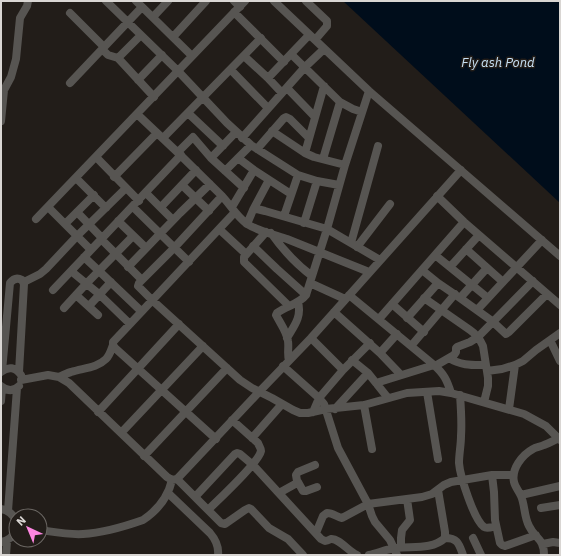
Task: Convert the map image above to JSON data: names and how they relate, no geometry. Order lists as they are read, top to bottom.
{
  "water": ["Fly ash Pond"],
  "north": "top left"
}
